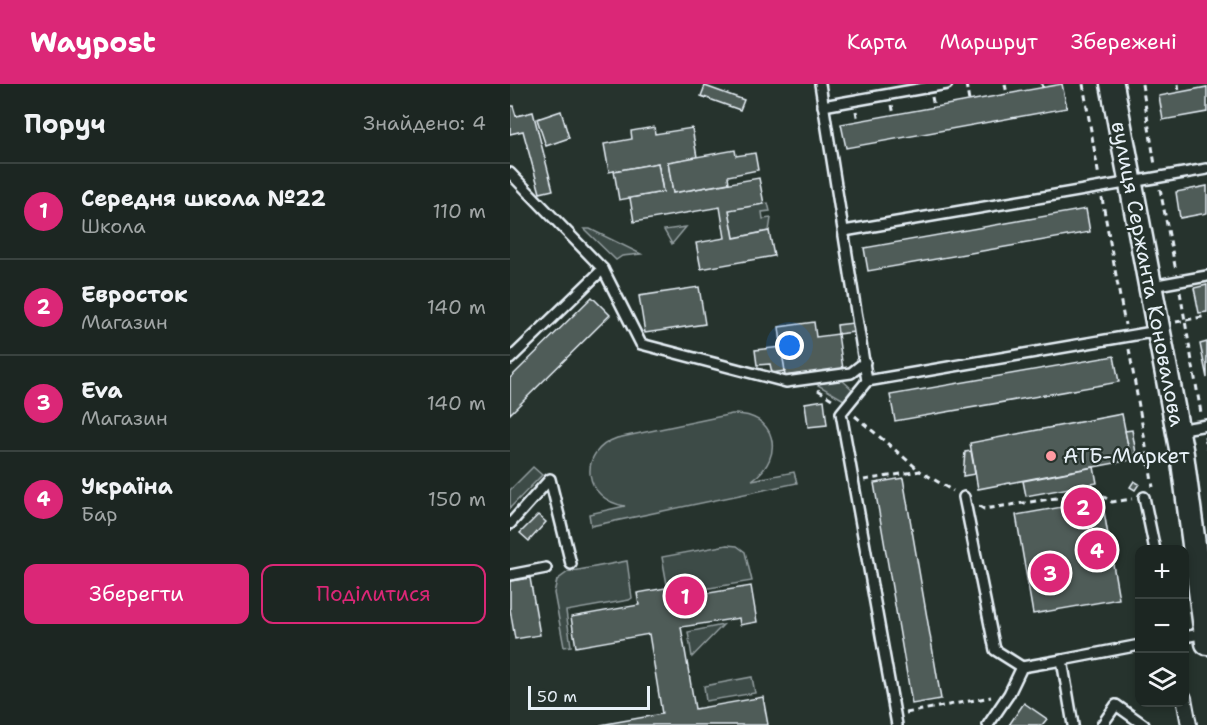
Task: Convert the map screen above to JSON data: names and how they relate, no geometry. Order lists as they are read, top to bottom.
{
  "streets": {
    "street": ["вулиця Сержанта Коновалова"]
  },
  "places": ["АТБ-Маркет"],
  "scale_bar": "50 m",
  "page": {
    "header": "Waypost",
    "nav": ["Карта", "Маршрут", "Збережені"],
    "heading": ["Поруч", "Знайдено: 4"],
    "list": [
      {
        "mark": "1",
        "name": "Середня школа №22",
        "note": "Школа",
        "value": "110 m"
      },
      {
        "mark": "2",
        "name": "Евросток",
        "note": "Магазин",
        "value": "140 m"
      },
      {
        "mark": "3",
        "name": "Eva",
        "note": "Магазин",
        "value": "140 m"
      },
      {
        "mark": "4",
        "name": "Україна",
        "note": "Бар",
        "value": "150 m"
      }
    ],
    "pins": [
      "2",
      "4",
      "3",
      "1"
    ],
    "map_buttons": ["+", "−"],
    "buttons": ["Зберегти", "Поділитися"],
    "scale": "50 m"
  }
}
